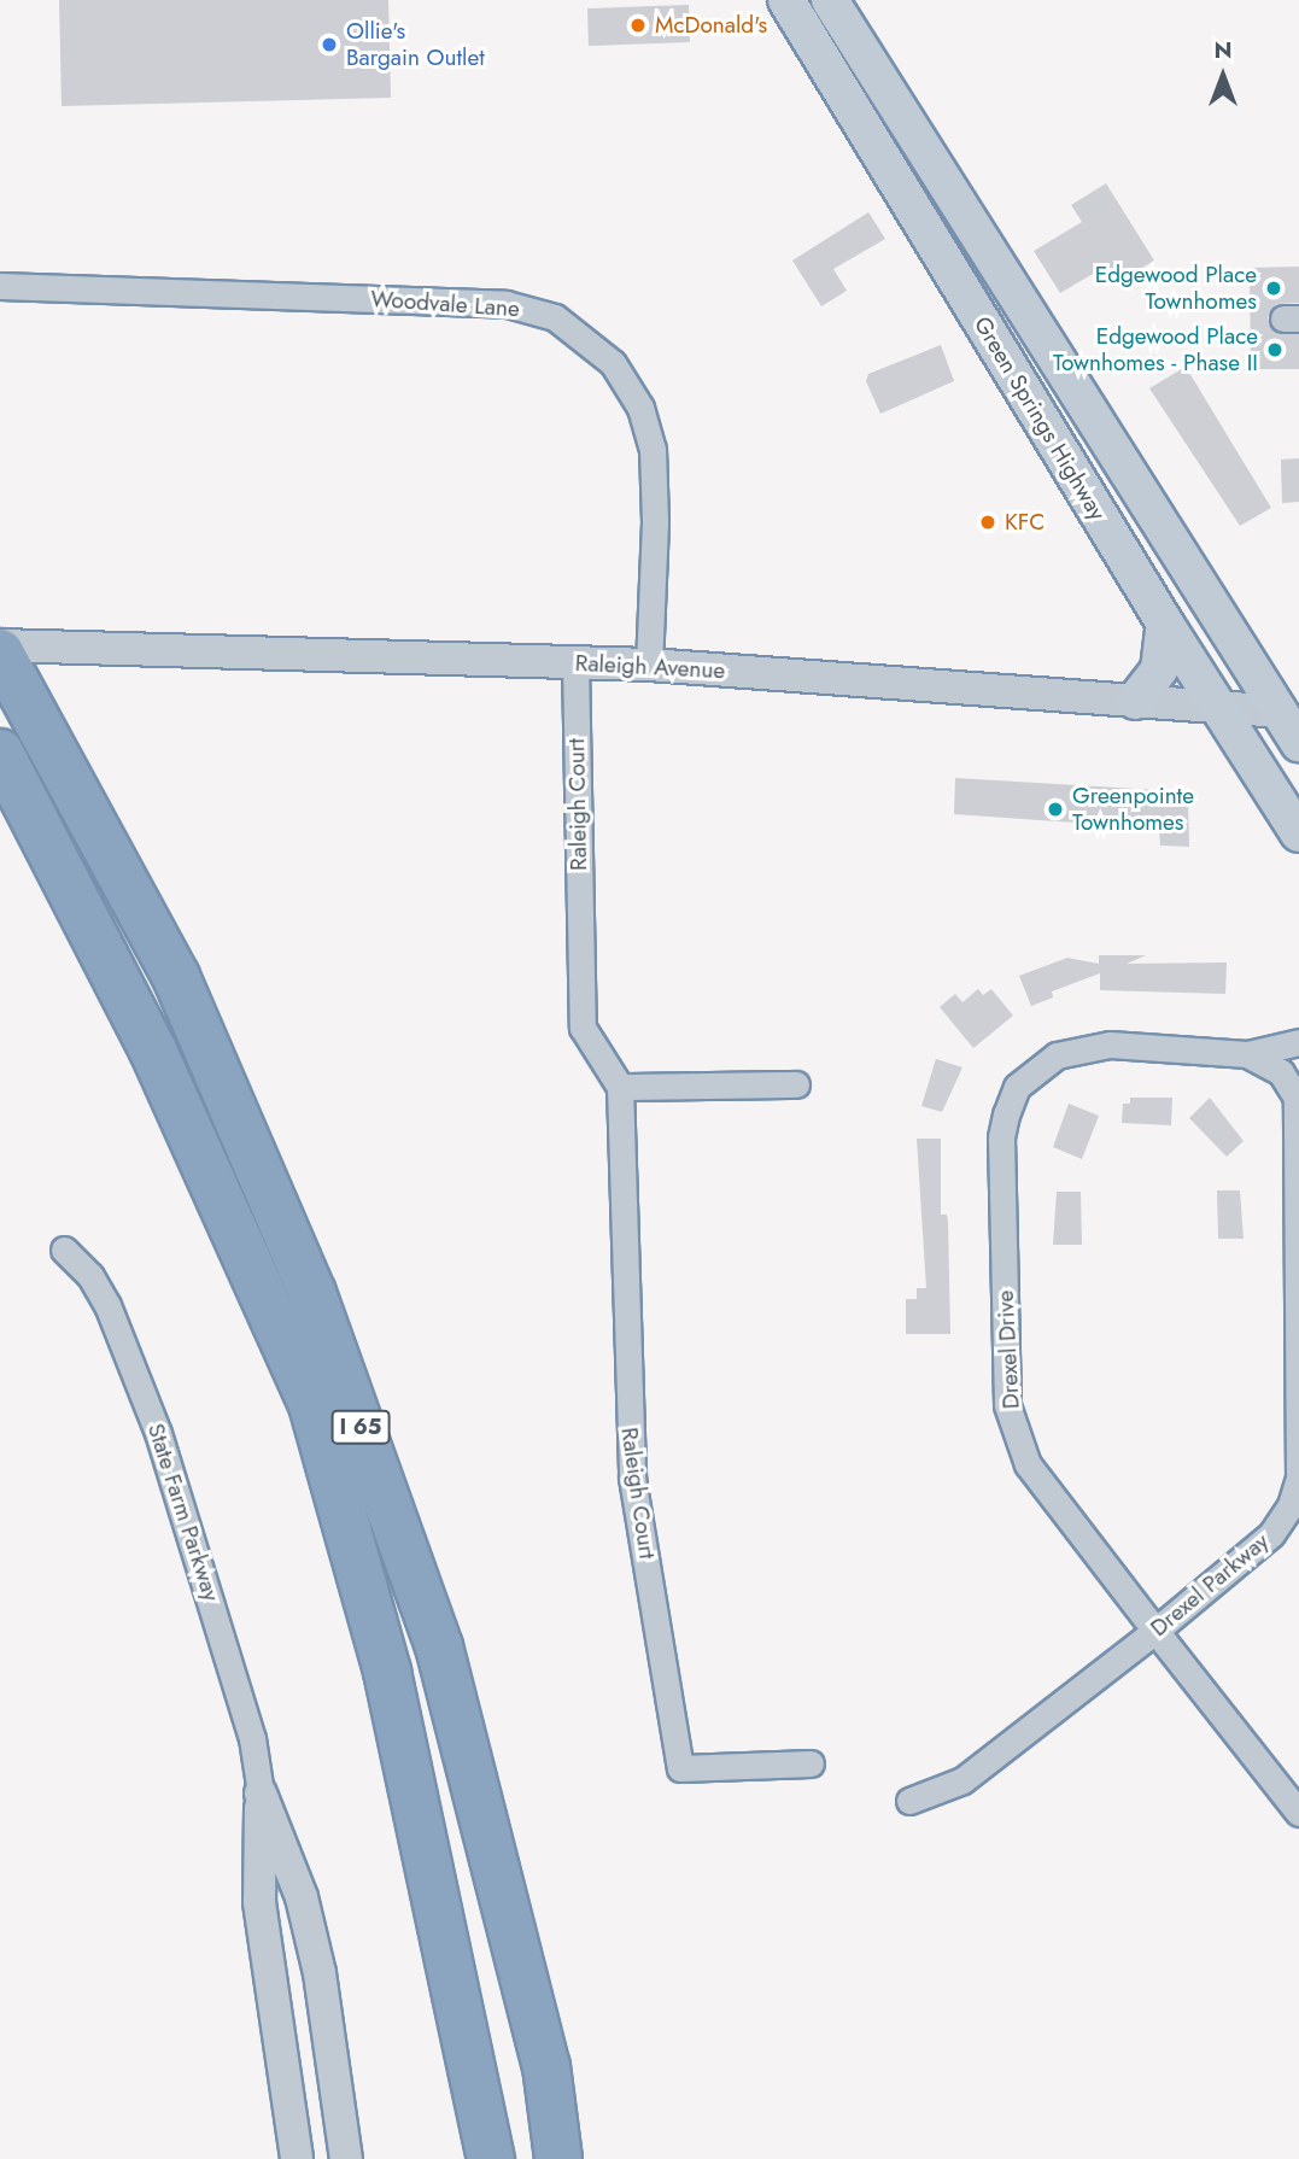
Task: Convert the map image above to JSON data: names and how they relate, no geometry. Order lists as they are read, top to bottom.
{
  "streets": {
    "highway": ["I 65"],
    "main road": ["Green Springs Highway"],
    "street": [
      "Woodvale Lane",
      "Raleigh Avenue",
      "Raleigh Court",
      "Drexel Drive",
      "State Farm Parkway",
      "Drexel Parkway"
    ]
  },
  "crossings": [
    ["Woodvale Lane", "Raleigh Avenue"],
    ["Green Springs Highway", "Raleigh Avenue"],
    ["Raleigh Avenue", "Raleigh Court"],
    ["Drexel Drive", "Drexel Parkway"]
  ],
  "places": [
    "McDonald's",
    "Ollie's Bargain Outlet",
    "Edgewood Place Townhomes",
    "Edgewood Place Townhomes - Phase II",
    "KFC",
    "Greenpointe Townhomes"
  ],
  "north": "top"
}
